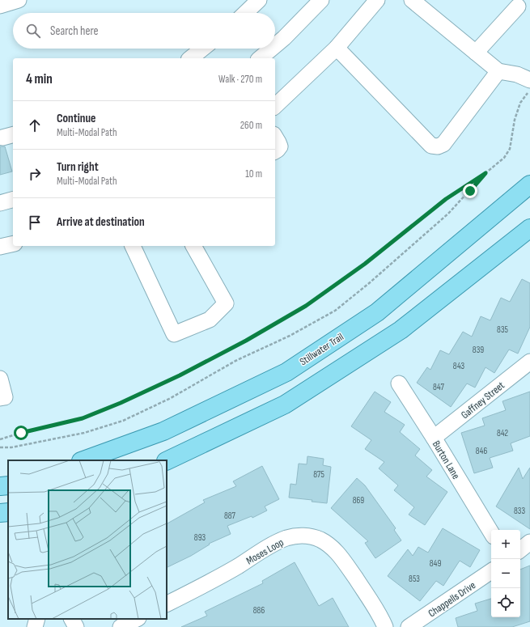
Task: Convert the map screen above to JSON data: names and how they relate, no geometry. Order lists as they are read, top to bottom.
{
  "streets": {
    "main road": ["Stillwater Trail"],
    "street": [
      "Gaffney Street",
      "Burton Lane",
      "Moses Loop",
      "Chappells Drive"
    ]
  },
  "crossings": [
    ["Gaffney Street", "Burton Lane"]
  ],
  "house_numbers": [
    "835",
    "839",
    "843",
    "847",
    "842",
    "846",
    "875",
    "869",
    "833",
    "887",
    "893",
    "849",
    "853",
    "886"
  ],
  "page": {
    "search": "Search here",
    "heading": ["4 min", "Walk · 270 m"],
    "list": [
      ["Continue", "Multi-Modal Path", "260 m"],
      ["Turn right", "Multi-Modal Path", "10 m"],
      "Arrive at destination"
    ],
    "map_buttons": ["+", "−"]
  }
}
